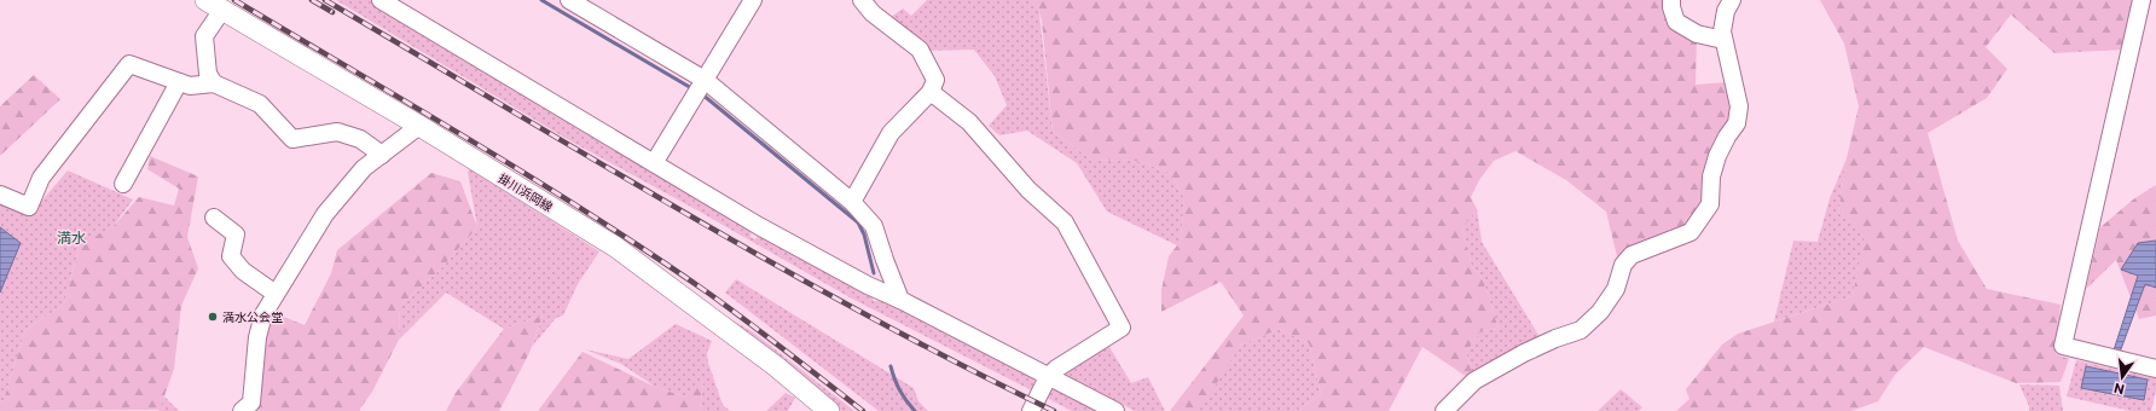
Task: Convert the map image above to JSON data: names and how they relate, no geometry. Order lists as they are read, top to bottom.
{
  "streets": {
    "main road": ["掛川浜岡線"]
  },
  "districts": ["満水"],
  "places": ["満水公会堂"],
  "north": "bottom"
}
